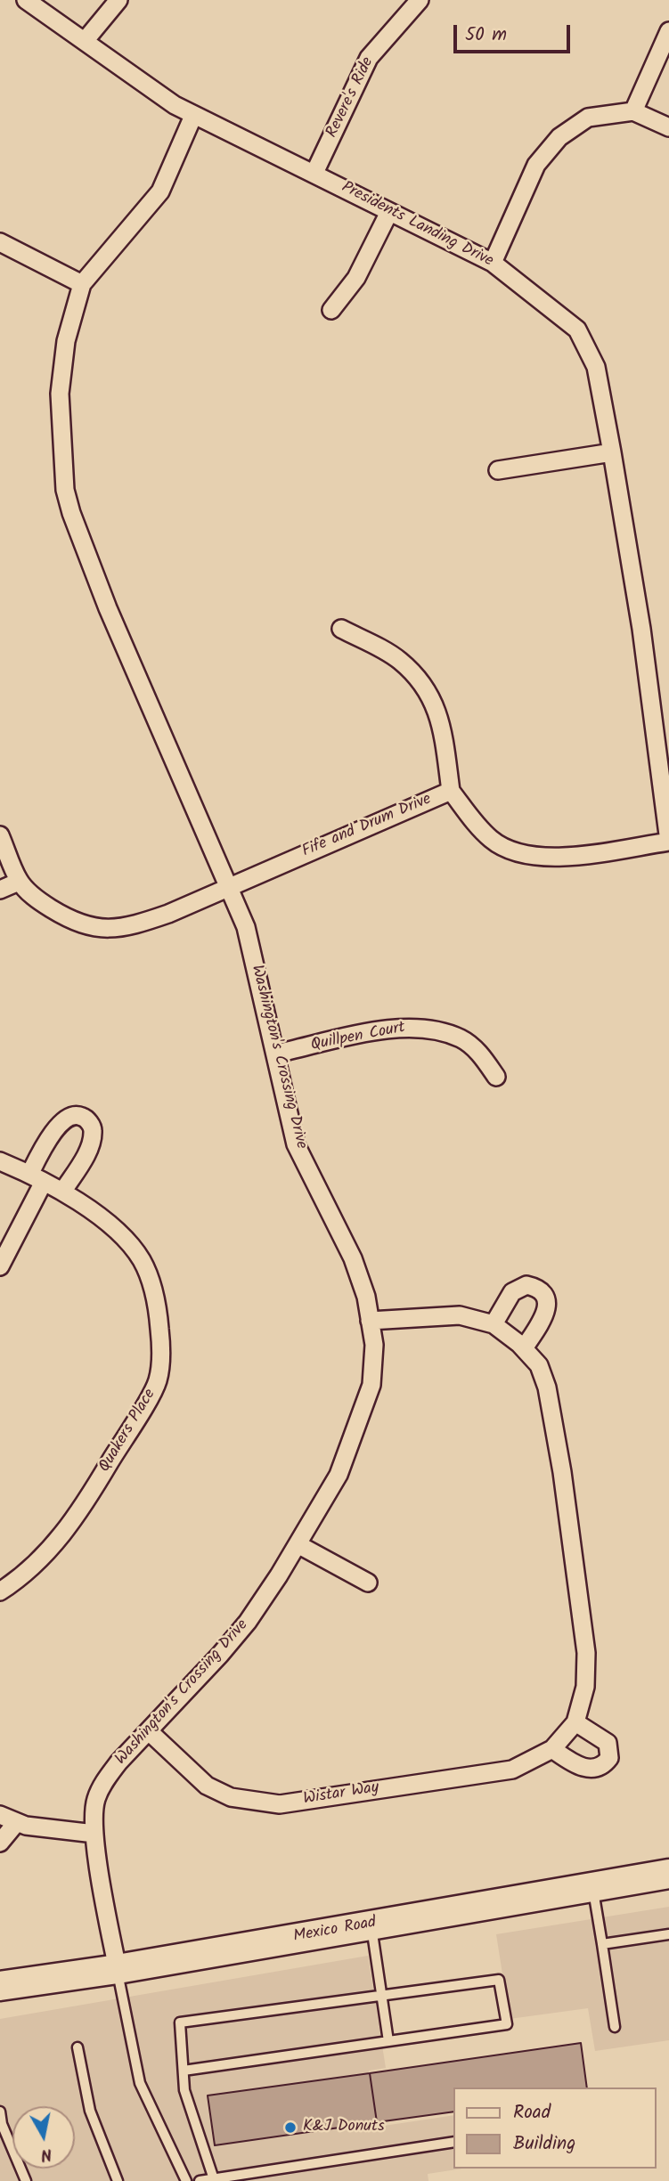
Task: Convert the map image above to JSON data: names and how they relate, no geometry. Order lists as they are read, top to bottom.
{
  "streets": {
    "main road": ["Mexico Road"],
    "street": [
      "Revere's Ride",
      "Presidents Landing Drive",
      "Fife and Drum Drive",
      "Quillpen Court",
      "Washington's Crossing Drive",
      "Quakers Place",
      "Wistar Way"
    ]
  },
  "crossings": [
    ["Revere's Ride", "Presidents Landing Drive"],
    ["Presidents Landing Drive", "Fife and Drum Drive"],
    ["Presidents Landing Drive", "Washington's Crossing Drive"],
    ["Fife and Drum Drive", "Washington's Crossing Drive"],
    ["Quillpen Court", "Washington's Crossing Drive"],
    ["Washington's Crossing Drive", "Wistar Way"],
    ["Washington's Crossing Drive", "Mexico Road"]
  ],
  "places": ["K&J Donuts"],
  "legend": ["Road", "Building"],
  "scale_bar": "50 m",
  "north": "bottom"
}
